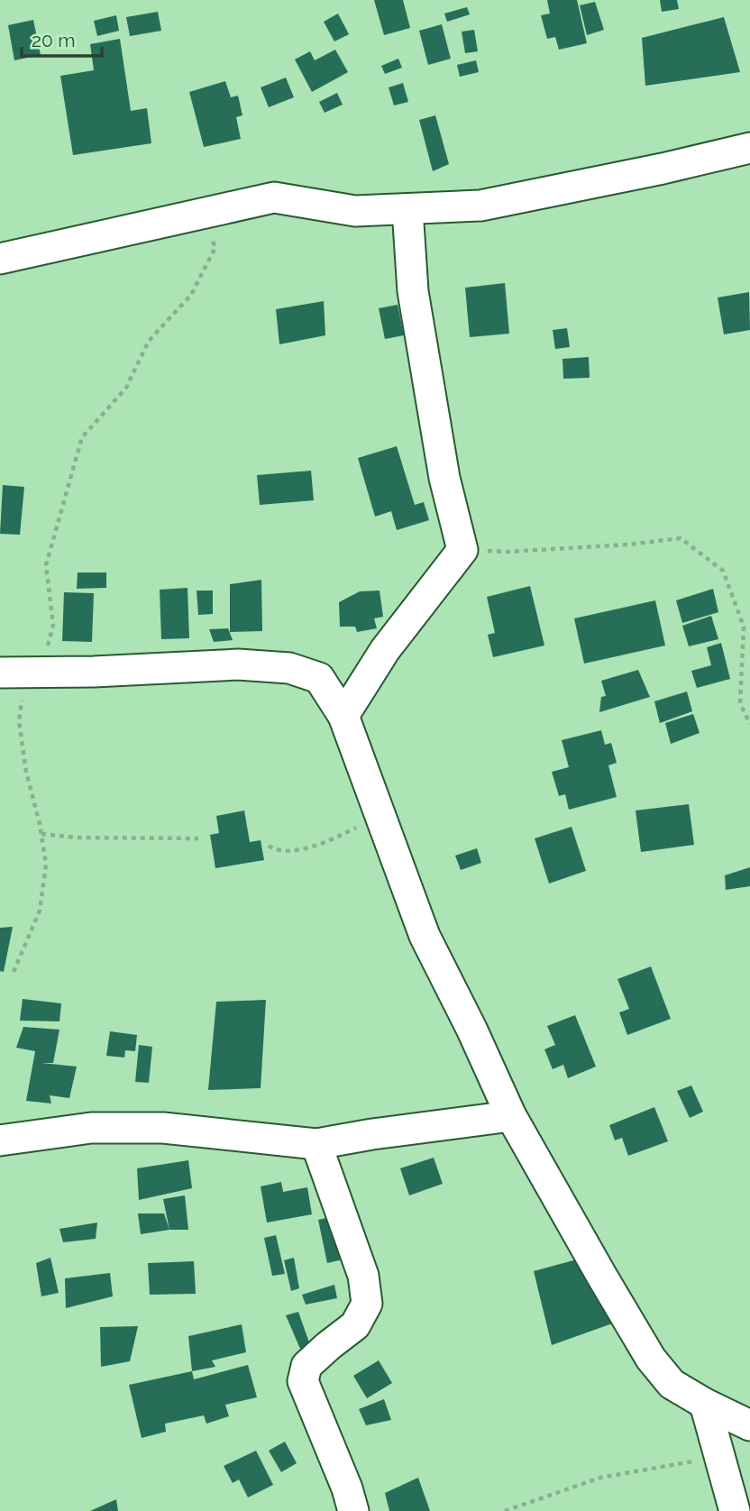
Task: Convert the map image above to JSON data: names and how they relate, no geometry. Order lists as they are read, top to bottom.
{
  "scale_bar": "20 m"
}
